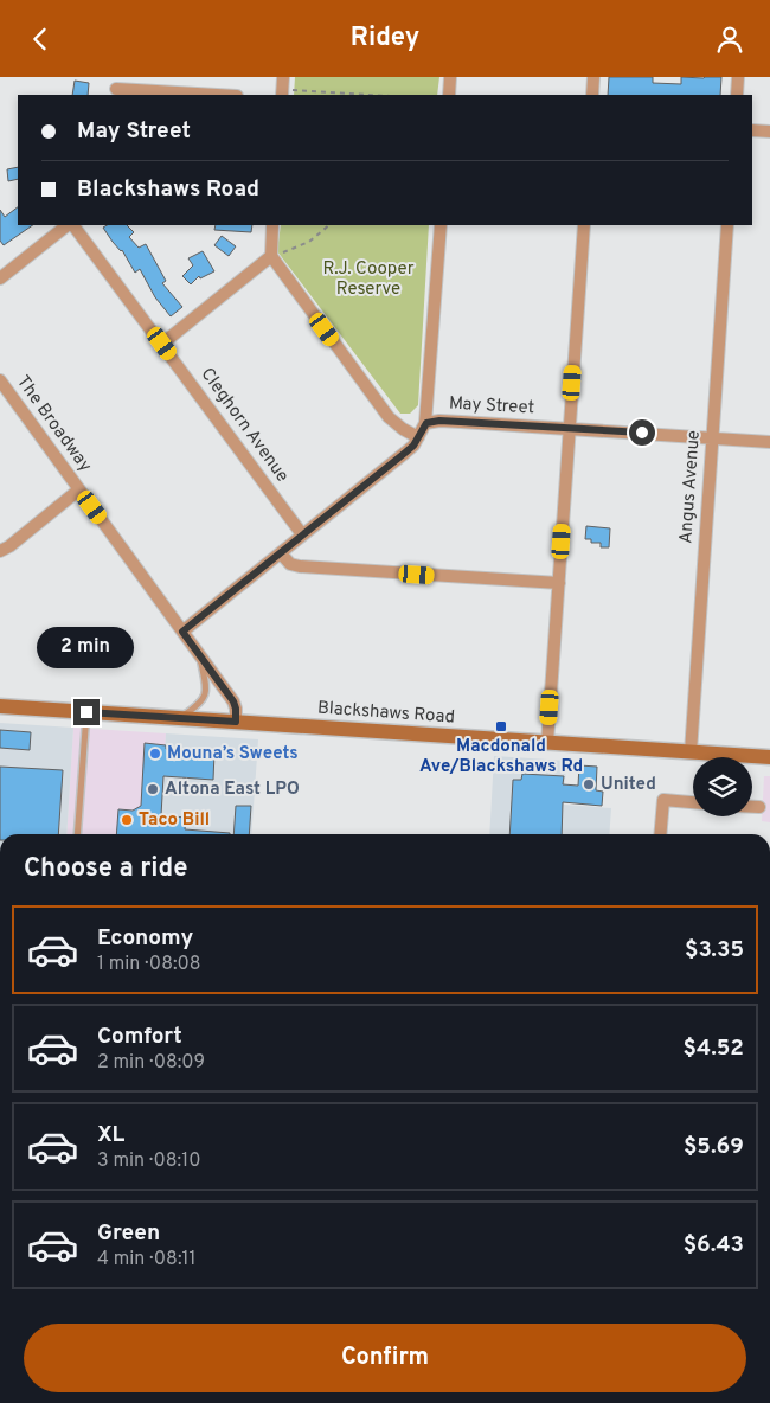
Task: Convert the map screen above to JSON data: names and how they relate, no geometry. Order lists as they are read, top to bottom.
{
  "streets": {
    "main road": ["Blackshaws Road"],
    "street": [
      "May Street",
      "The Broadway",
      "Cleghorn Avenue",
      "Angus Avenue"
    ]
  },
  "crossings": [
    ["May Street", "The Broadway"],
    ["May Street", "Cleghorn Avenue"],
    ["May Street", "Angus Avenue"],
    ["The Broadway", "Blackshaws Road"],
    ["Angus Avenue", "Blackshaws Road"]
  ],
  "parks": ["R.J. Cooper Reserve"],
  "places": {
    "transit": ["Macdonald Ave/Blackshaws Rd"],
    "other": [
      "Mouna’s Sweets",
      "United",
      "Altona East LPO",
      "Taco Bill"
    ]
  },
  "page": {
    "header": "Ridey",
    "banner": ["May Street", "Blackshaws Road"],
    "bubble": "2 min",
    "heading": "Choose a ride",
    "list": [
      {
        "name": "Economy",
        "note": "1 min · 08:08",
        "value": "$3.35"
      },
      {
        "name": "Comfort",
        "note": "2 min · 08:09",
        "value": "$4.52"
      },
      {
        "name": "XL",
        "note": "3 min · 08:10",
        "value": "$5.69"
      },
      {
        "name": "Green",
        "note": "4 min · 08:11",
        "value": "$6.43"
      }
    ],
    "buttons": "Confirm"
  }
}
